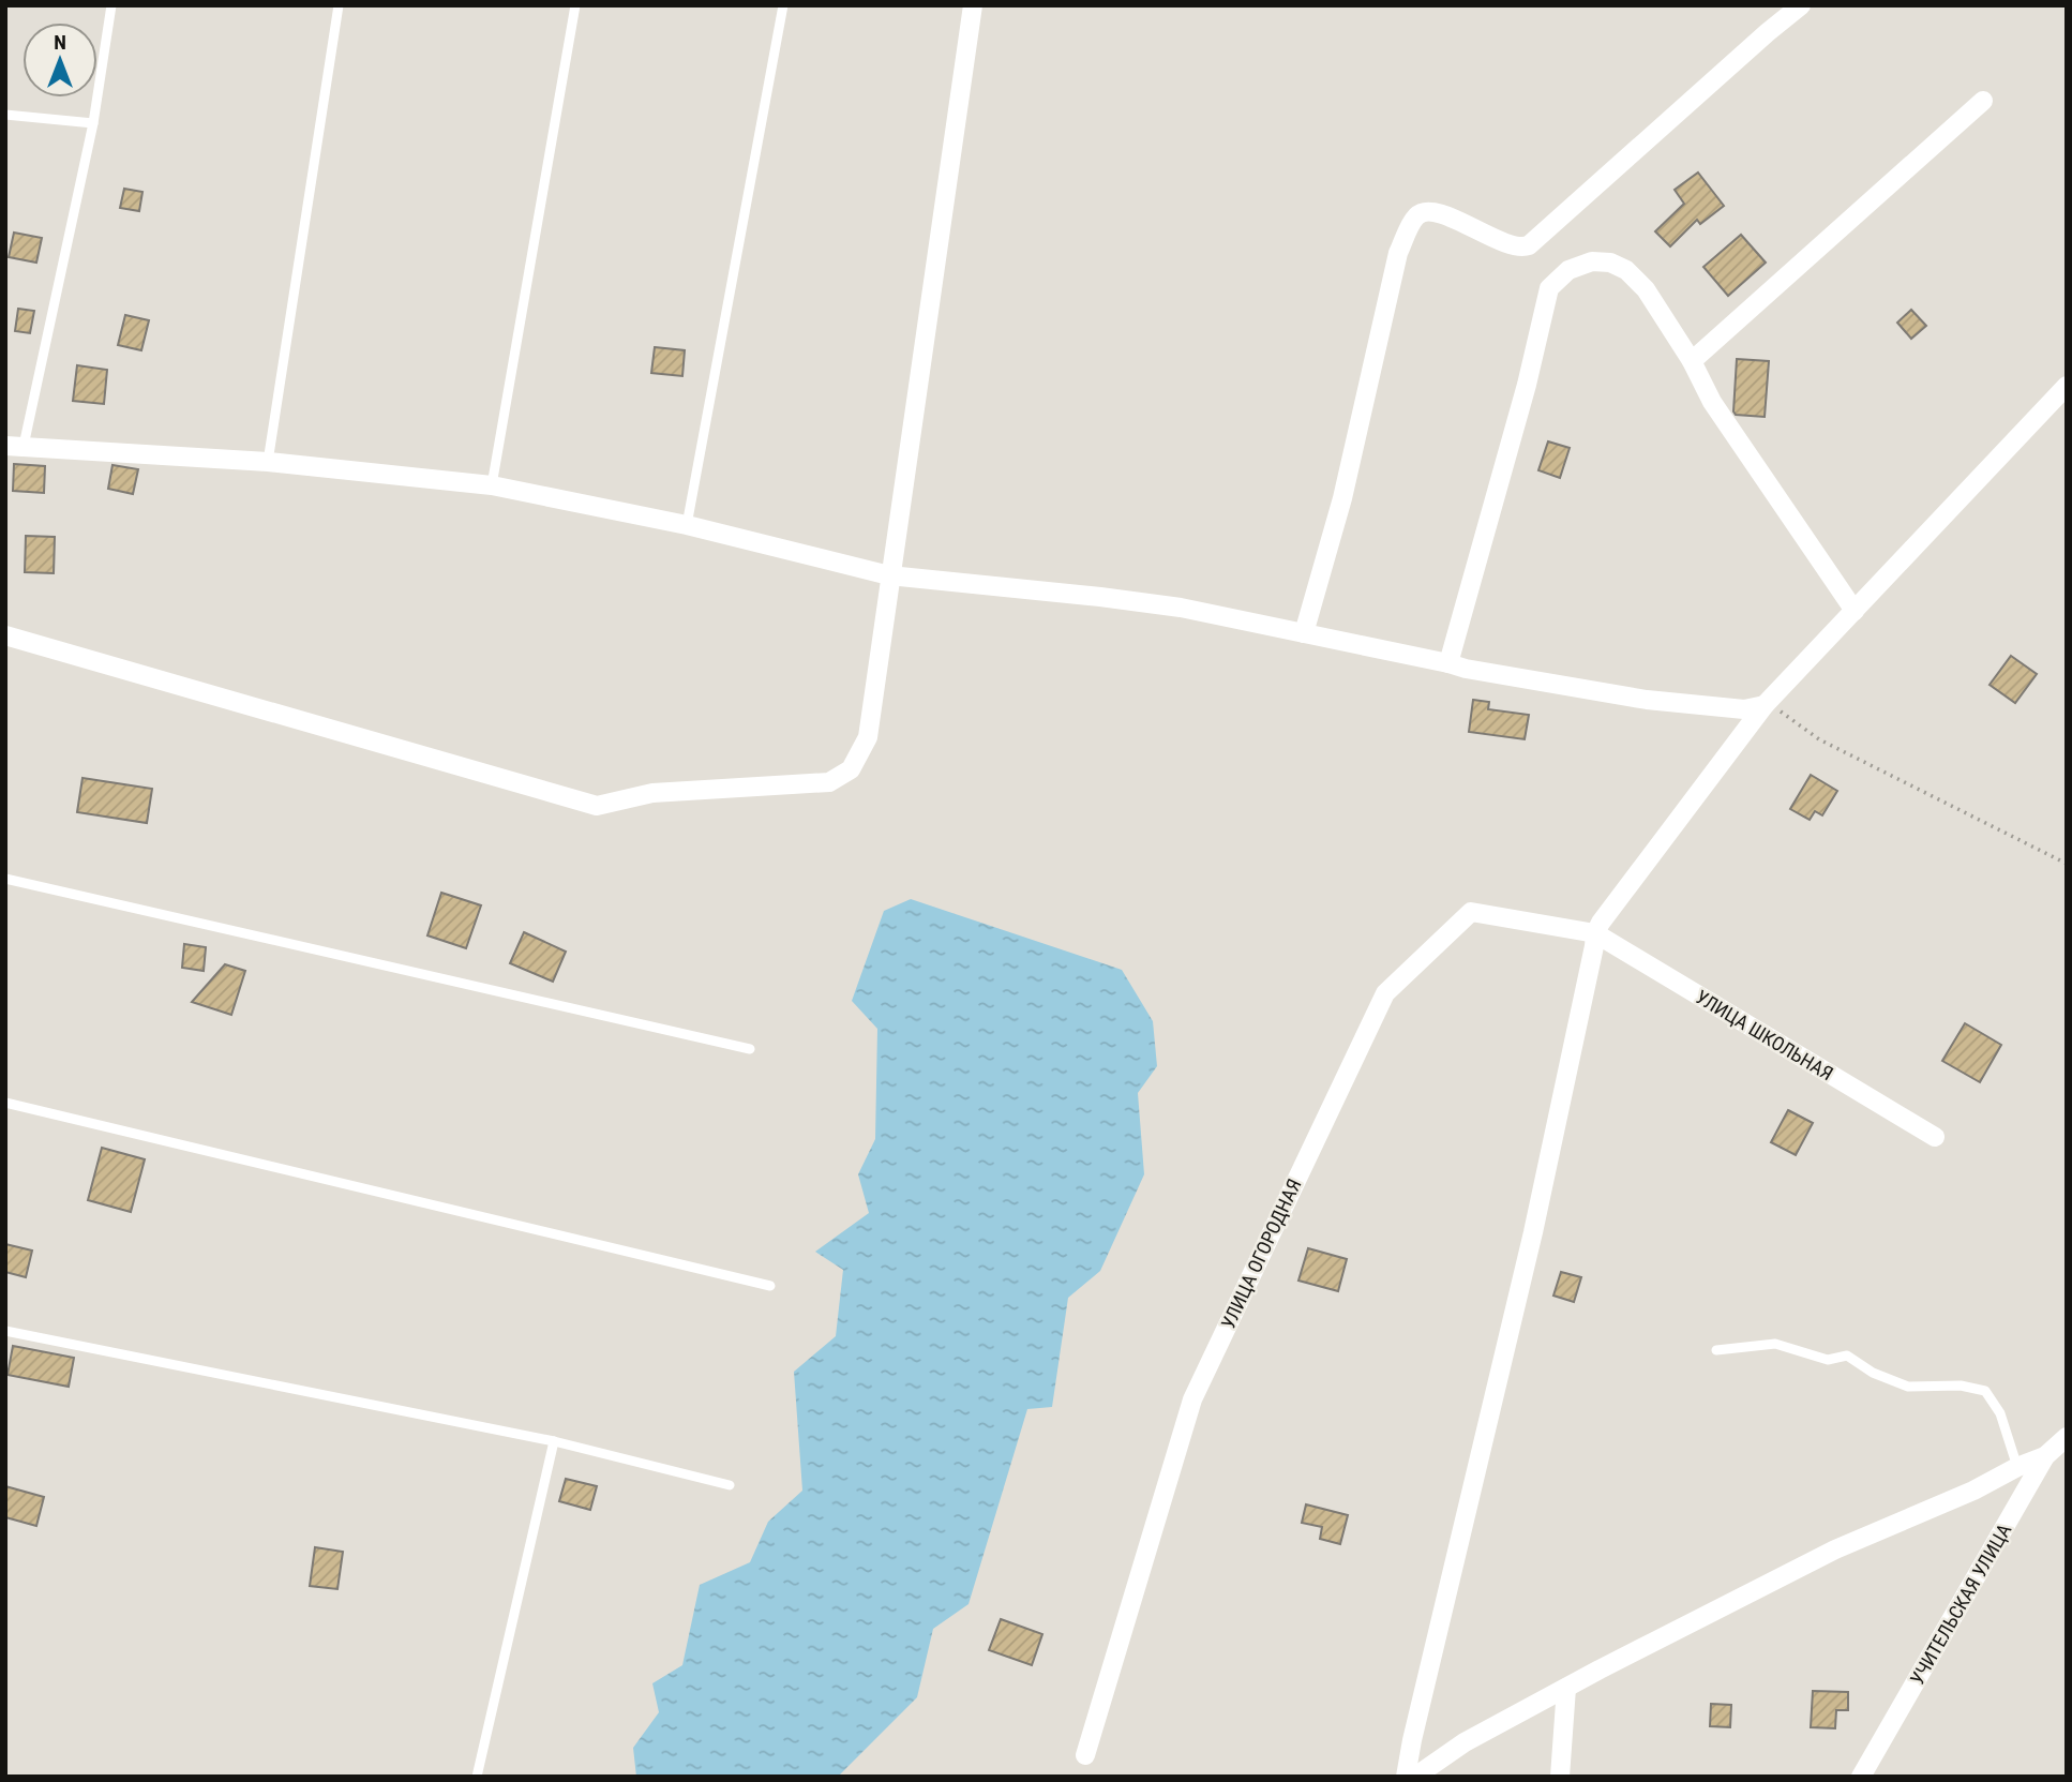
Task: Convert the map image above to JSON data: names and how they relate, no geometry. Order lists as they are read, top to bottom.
{
  "streets": {
    "street": ["УЛИЦА ШКОЛЬНАЯ", "УЛИЦА ОГОРОДНАЯ", "УЧИТЕЛЬСКАЯ УЛИЦА"]
  },
  "crossings": [
    ["УЛИЦА ШКОЛЬНАЯ", "УЛИЦА ОГОРОДНАЯ"]
  ],
  "north": "top"
}
